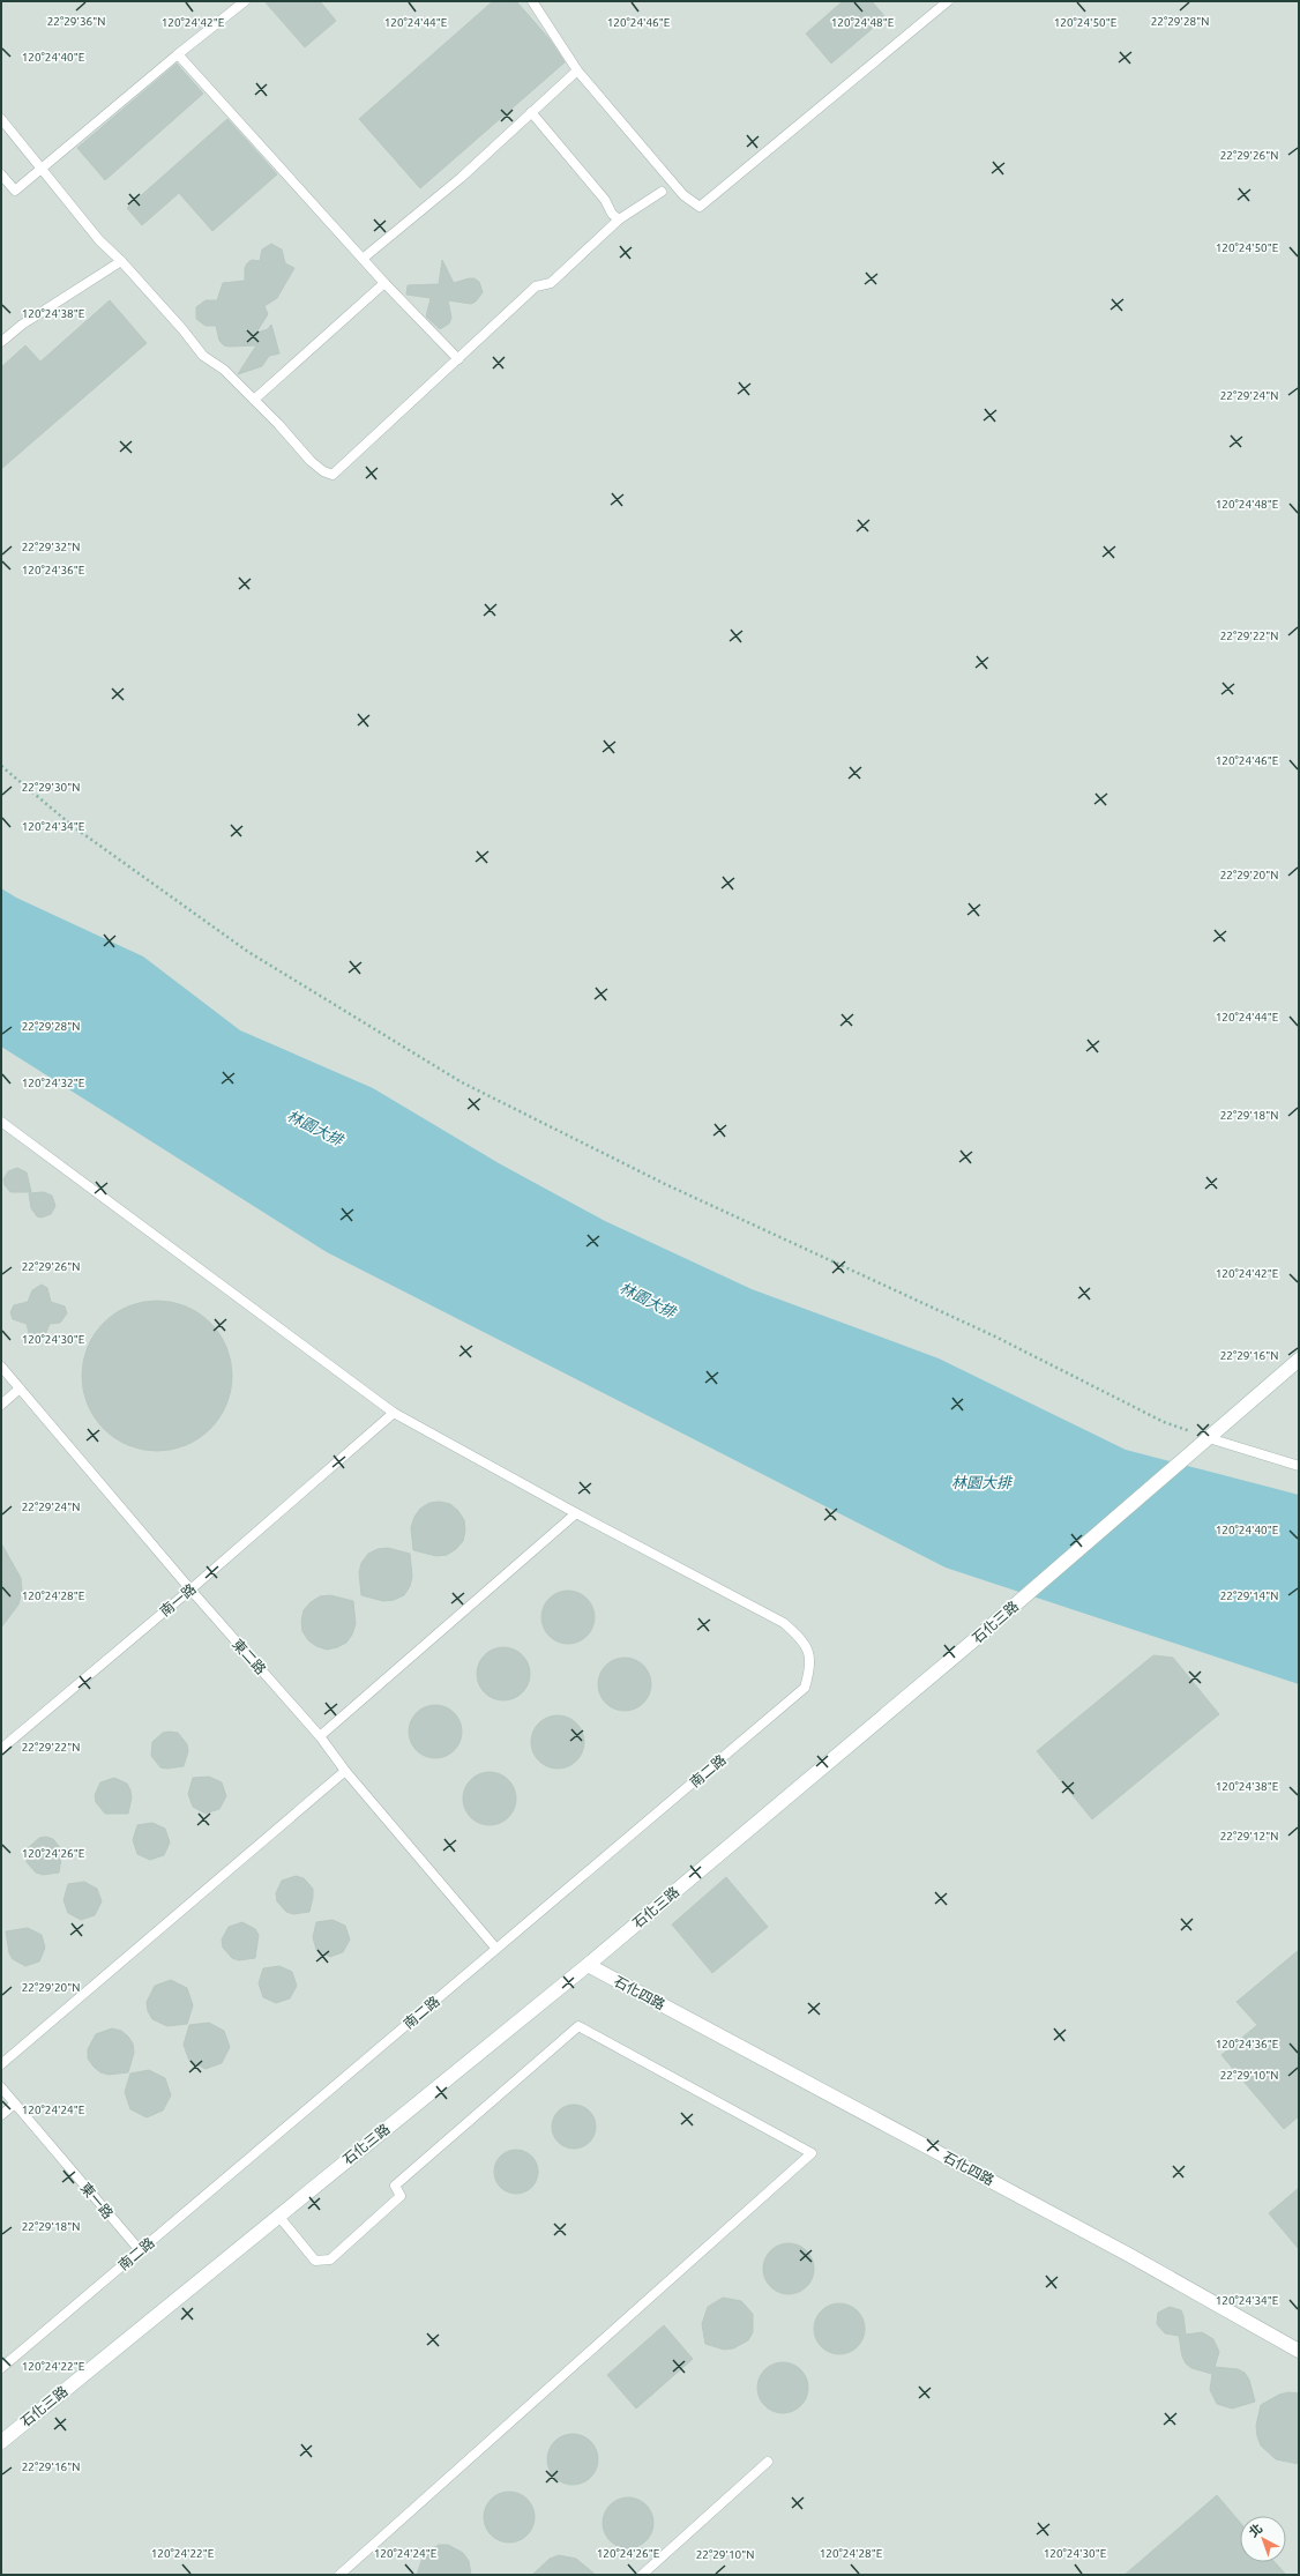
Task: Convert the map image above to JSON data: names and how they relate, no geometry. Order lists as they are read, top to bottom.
{
  "streets": {
    "street": ["石化三路", "石化四路"],
    "lane": [
      "南一路",
      "東二路",
      "南二路",
      "東一路"
    ]
  },
  "crossings": [
    ["南一路", "東二路"],
    ["石化三路", "石化四路"],
    ["東二路", "南二路"],
    ["南二路", "東一路"]
  ],
  "water": ["林園大排"],
  "north": "top left",
  "coordinates": [
    "22°29'36\"N",
    "22°29'28\"N",
    "120°24'44\"E",
    "120°24'50\"E",
    "120°24'42\"E",
    "120°24'46\"E",
    "120°24'48\"E",
    "120°24'40\"E",
    "22°29'26\"N",
    "120°24'38\"E",
    "22°29'24\"N",
    "22°29'32\"N",
    "120°24'36\"E",
    "22°29'22\"N",
    "22°29'30\"N",
    "120°24'34\"E",
    "22°29'20\"N",
    "120°24'32\"E",
    "22°29'18\"N",
    "120°24'30\"E",
    "22°29'16\"N",
    "22°29'14\"N",
    "120°24'28\"E",
    "22°29'12\"N",
    "120°24'26\"E",
    "22°29'10\"N",
    "120°24'24\"E",
    "120°24'22\"E"
  ]
}
